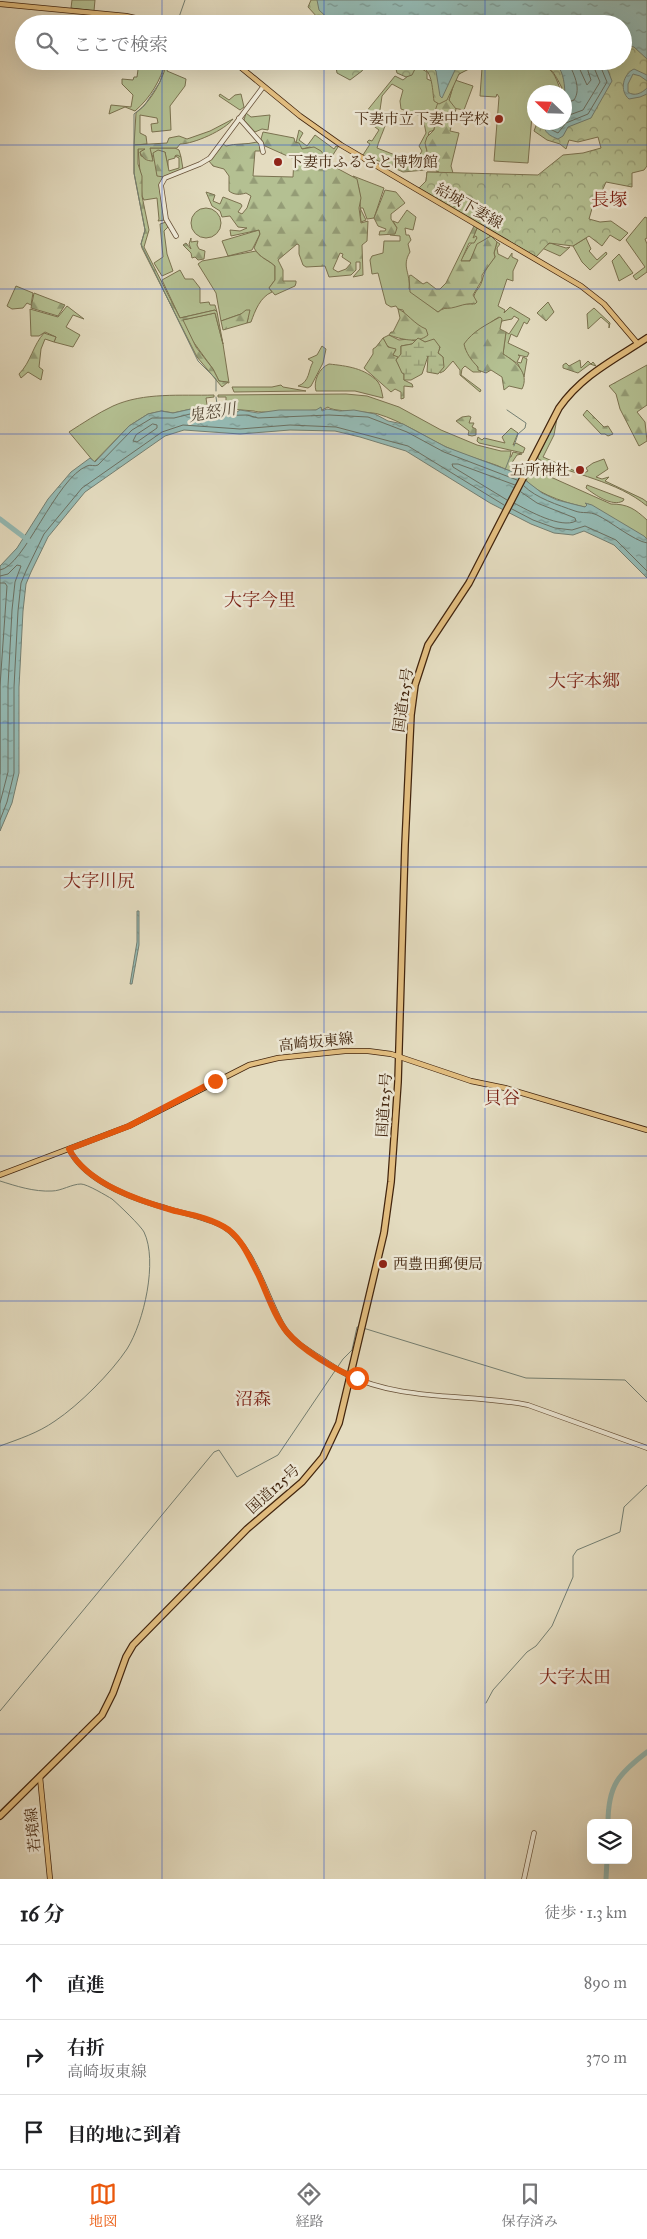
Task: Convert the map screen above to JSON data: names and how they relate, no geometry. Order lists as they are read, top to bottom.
{
  "streets": {
    "highway": ["国道125号"],
    "main road": ["結城下妻線", "高崎坂東線", "若境線"]
  },
  "crossings": [
    ["結城下妻線", "国道125号"],
    ["国道125号", "高崎坂東線"],
    ["国道125号", "若境線"]
  ],
  "districts": [
    "長塚",
    "大字今里",
    "大字本郷",
    "大字川尻",
    "貝谷",
    "沼森",
    "大字太田"
  ],
  "water": ["鬼怒川"],
  "places": [
    "下妻市立下妻中学校",
    "下妻市ふるさと博物館",
    "五所神社",
    "西豊田郵便局"
  ],
  "north": "top left",
  "page": {
    "search": "ここで検索",
    "heading": ["16 分", "徒歩 · 1.3 km"],
    "list": [
      ["直進", "890 m"],
      ["右折", "高崎坂東線", "370 m"],
      "目的地に到着"
    ],
    "nav": ["地図", "経路", "保存済み"]
  }
}
